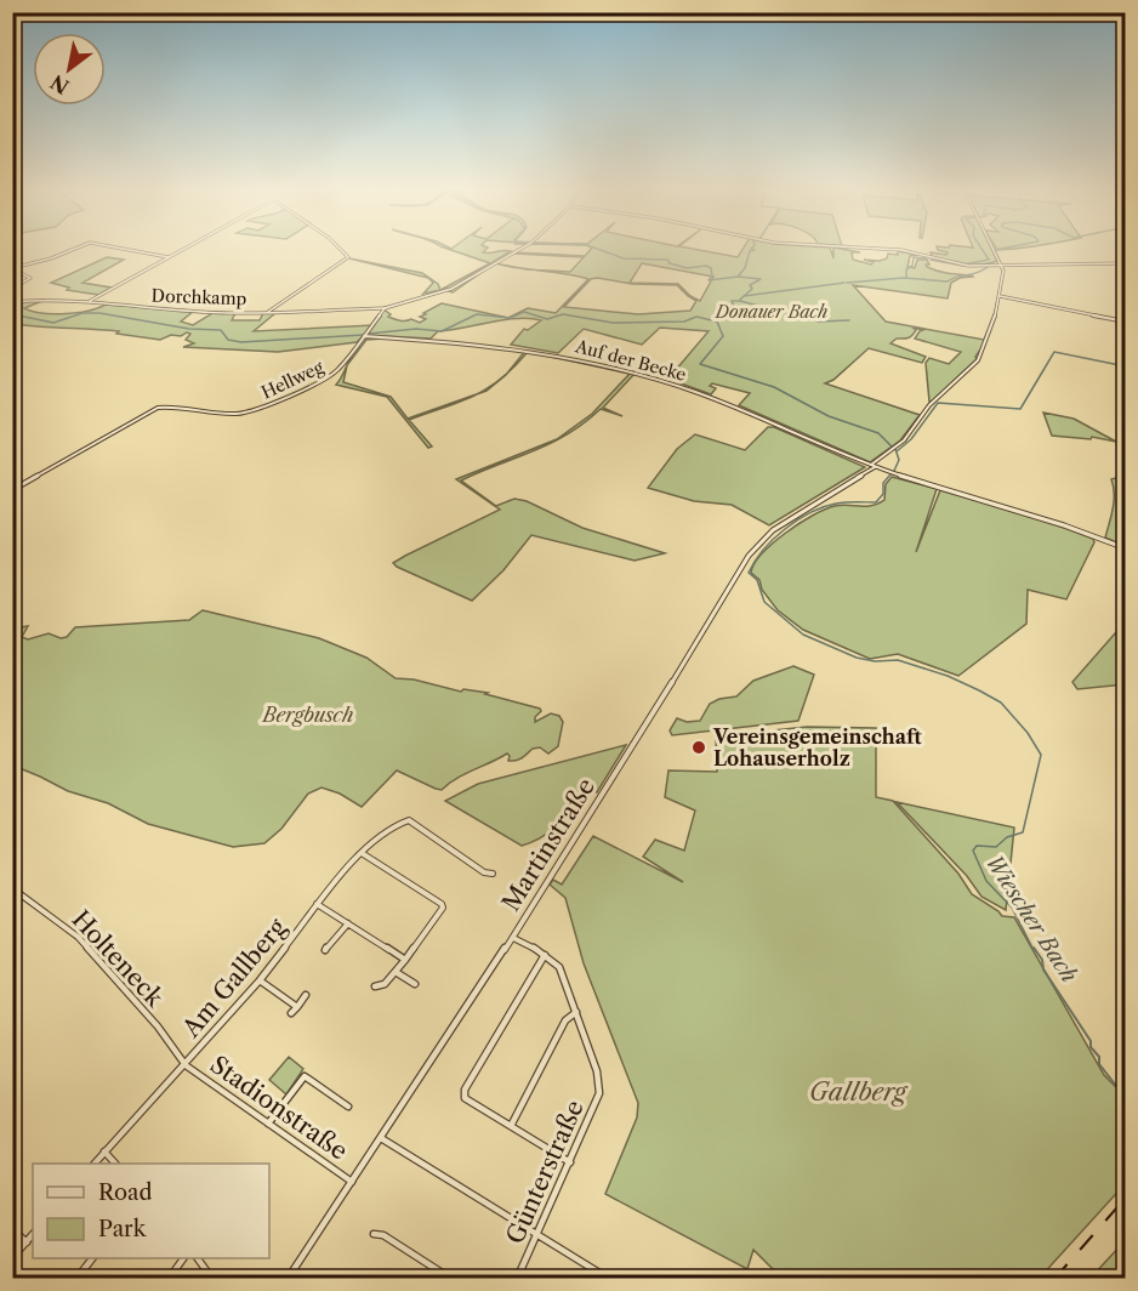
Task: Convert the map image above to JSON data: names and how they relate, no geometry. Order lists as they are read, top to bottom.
{
  "streets": {
    "street": [
      "Dorchkamp",
      "Auf der Becke",
      "Hellweg",
      "Martinstraße",
      "Holteneck",
      "Am Gallberg",
      "Stadionstraße",
      "Günterstraße"
    ]
  },
  "crossings": [
    ["Dorchkamp", "Hellweg"],
    ["Auf der Becke", "Hellweg"],
    ["Auf der Becke", "Martinstraße"],
    ["Martinstraße", "Stadionstraße"],
    ["Martinstraße", "Günterstraße"],
    ["Holteneck", "Am Gallberg"],
    ["Holteneck", "Stadionstraße"],
    ["Am Gallberg", "Stadionstraße"]
  ],
  "water": ["Wiescher Bach"],
  "parks": ["Donauer Bach", "Bergbusch", "Gallberg"],
  "places": ["Vereinsgemeinschaft Lohauserholz"],
  "legend": ["Road", "Park"],
  "north": "bottom left"
}
